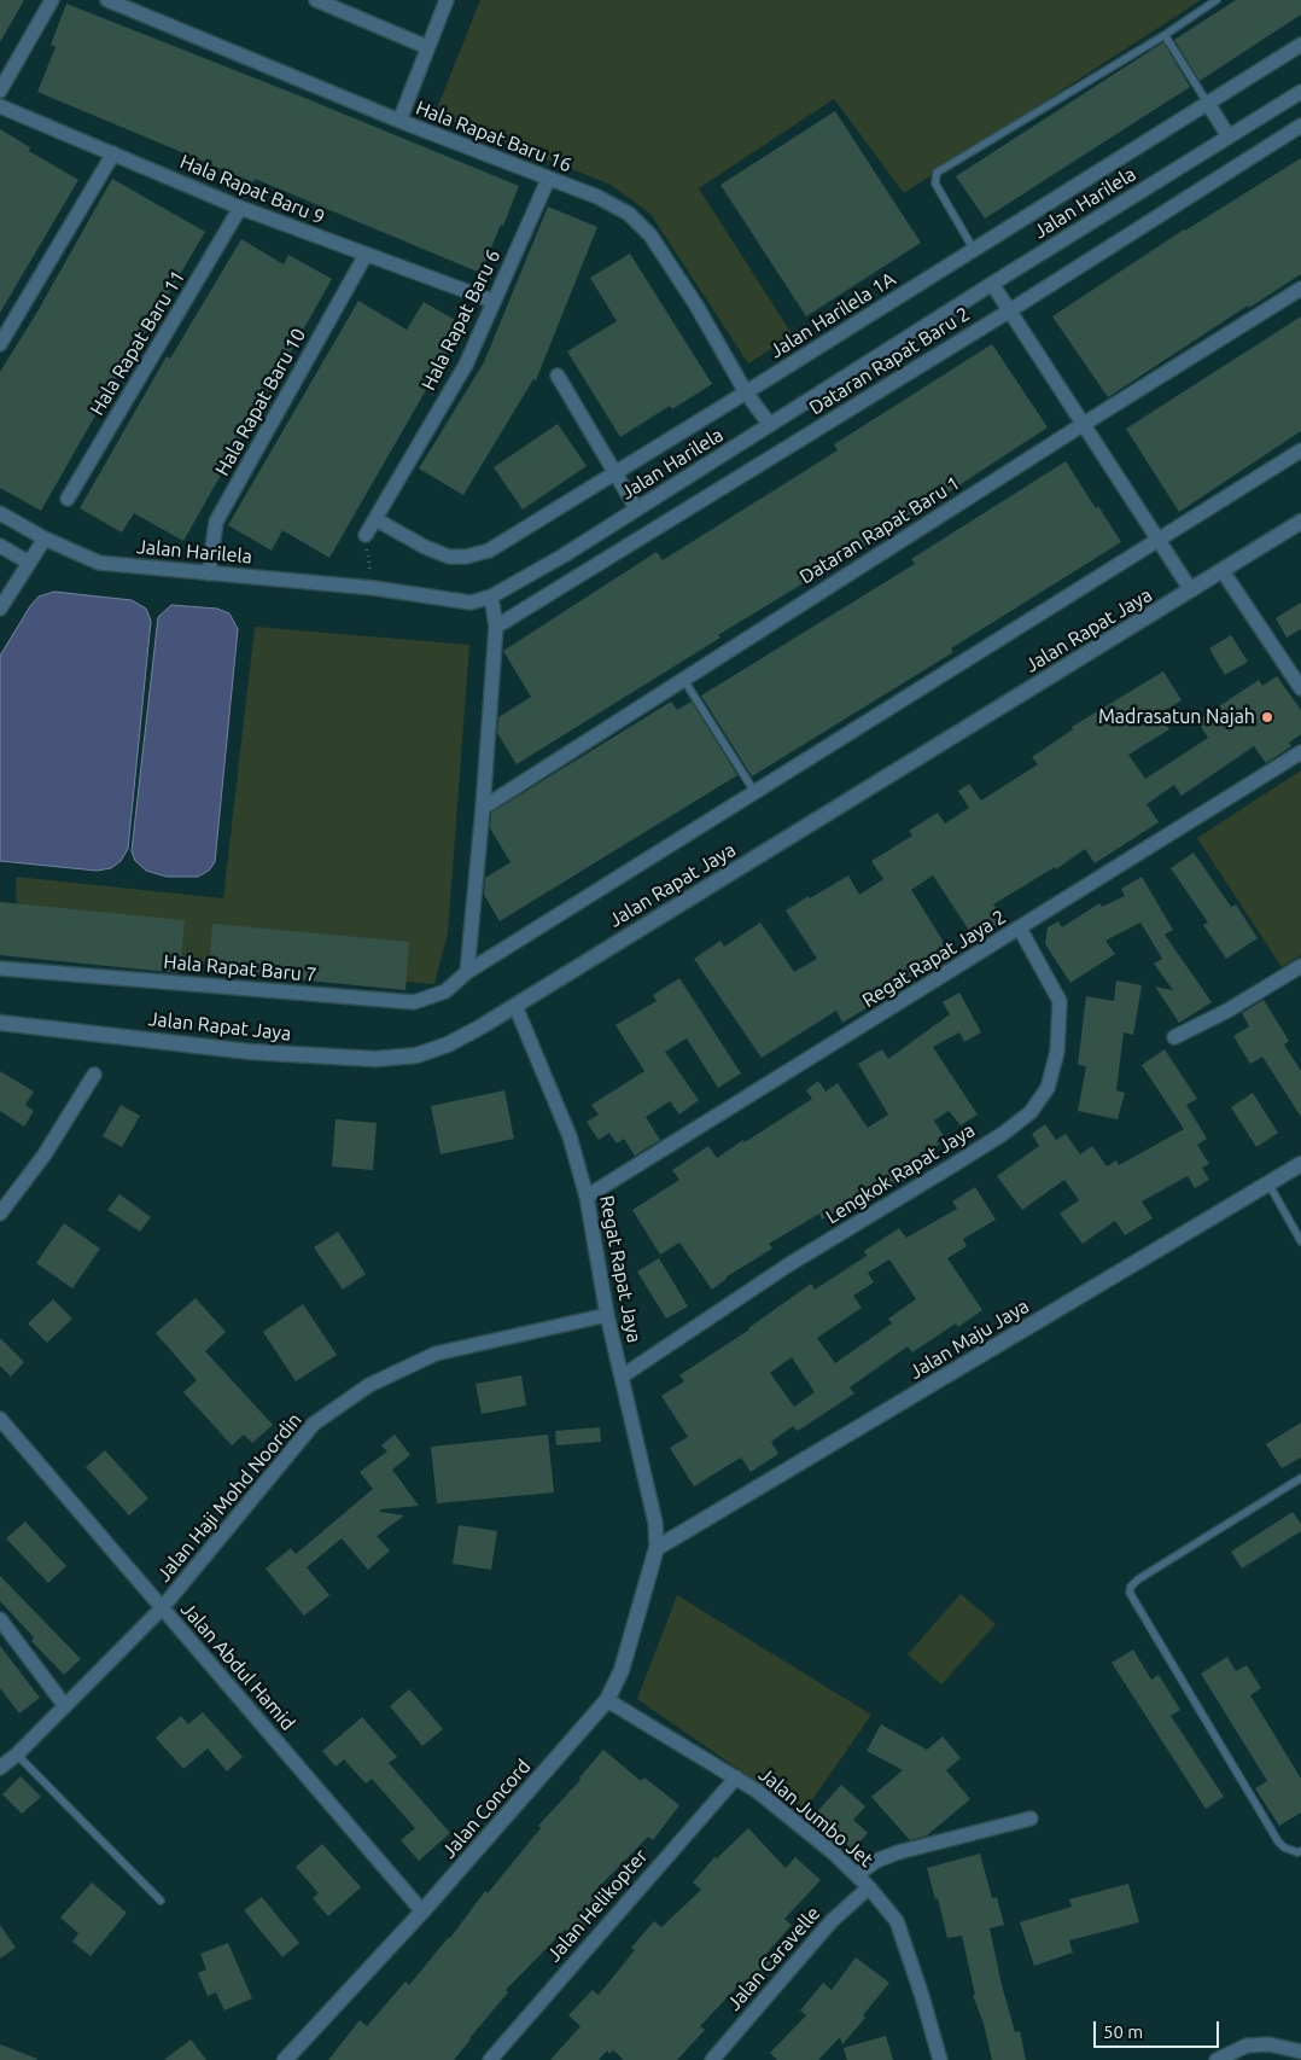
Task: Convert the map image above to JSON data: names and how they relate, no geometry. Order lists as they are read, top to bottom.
{
  "streets": {
    "street": [
      "Hala Rapat Baru 16",
      "Hala Rapat Baru 9",
      "Jalan Harilela",
      "Jalan Harilela 1A",
      "Hala Rapat Baru 6",
      "Hala Rapat Baru 11",
      "Dataran Rapat Baru 2",
      "Hala Rapat Baru 10",
      "Dataran Rapat Baru 1",
      "Jalan Rapat Jaya",
      "Regat Rapat Jaya 2",
      "Hala Rapat Baru 7",
      "Lengkok Rapat Jaya",
      "Regat Rapat Jaya",
      "Jalan Maju Jaya",
      "Jalan Haji Mohd Noordin",
      "Jalan Abdul Hamid",
      "Jalan Concord",
      "Jalan Jumbo Jet",
      "Jalan Helikopter",
      "Jalan Caravelle"
    ]
  },
  "crossings": [
    ["Hala Rapat Baru 16", "Jalan Harilela"],
    ["Hala Rapat Baru 16", "Jalan Harilela 1A"],
    ["Hala Rapat Baru 16", "Hala Rapat Baru 6"],
    ["Hala Rapat Baru 9", "Hala Rapat Baru 6"],
    ["Hala Rapat Baru 9", "Hala Rapat Baru 11"],
    ["Hala Rapat Baru 9", "Hala Rapat Baru 10"],
    ["Jalan Harilela", "Hala Rapat Baru 10"],
    ["Jalan Harilela 1A", "Hala Rapat Baru 6"],
    ["Jalan Rapat Jaya", "Hala Rapat Baru 7"],
    ["Jalan Rapat Jaya", "Regat Rapat Jaya"],
    ["Regat Rapat Jaya 2", "Lengkok Rapat Jaya"],
    ["Regat Rapat Jaya 2", "Regat Rapat Jaya"],
    ["Lengkok Rapat Jaya", "Regat Rapat Jaya"],
    ["Regat Rapat Jaya", "Jalan Maju Jaya"],
    ["Regat Rapat Jaya", "Jalan Haji Mohd Noordin"],
    ["Regat Rapat Jaya", "Jalan Concord"],
    ["Jalan Maju Jaya", "Jalan Concord"],
    ["Jalan Haji Mohd Noordin", "Jalan Abdul Hamid"],
    ["Jalan Abdul Hamid", "Jalan Concord"],
    ["Jalan Concord", "Jalan Jumbo Jet"],
    ["Jalan Jumbo Jet", "Jalan Helikopter"],
    ["Jalan Jumbo Jet", "Jalan Caravelle"]
  ],
  "places": ["Madrasatun Najah"],
  "scale_bar": "50 m"
}
